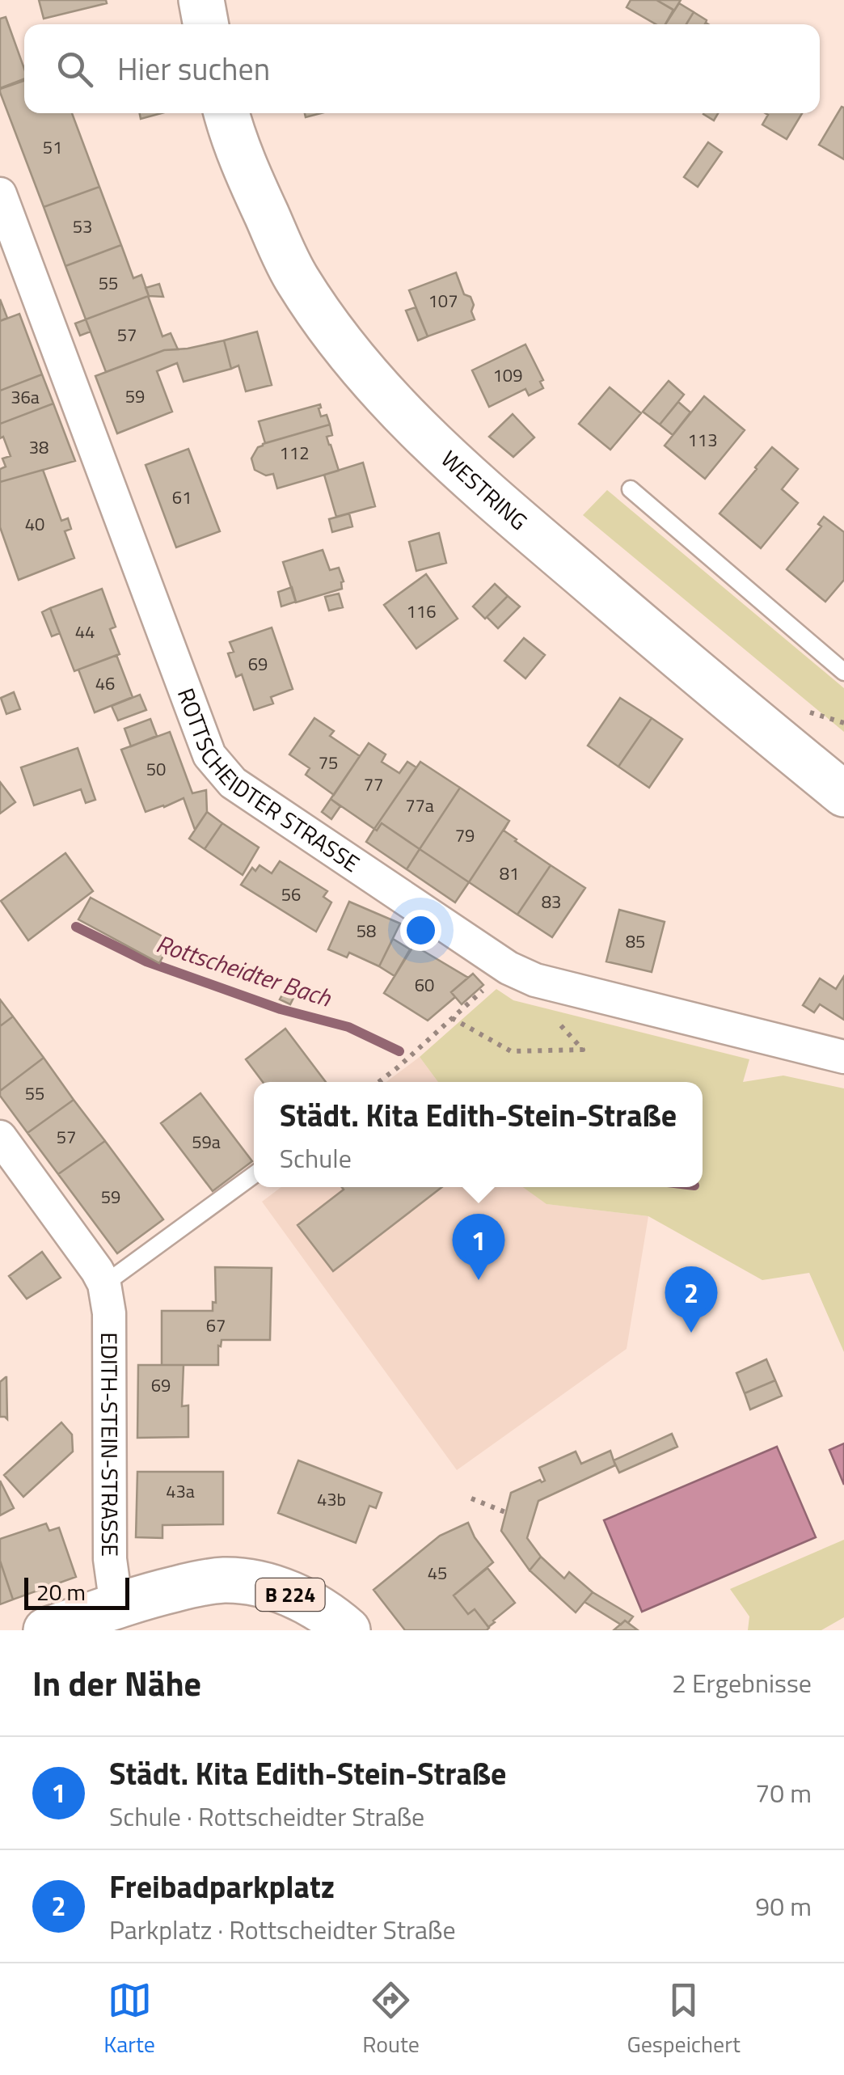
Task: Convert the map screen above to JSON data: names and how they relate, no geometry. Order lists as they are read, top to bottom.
{
  "streets": {
    "main road": ["WESTRING", "B 224"],
    "street": ["ROTTSCHEIDTER STRASSE", "EDITH-STEIN-STRASSE"]
  },
  "crossings": [
    ["EDITH-STEIN-STRASSE", "B 224"]
  ],
  "water": ["Rottscheidter Bach"],
  "house_numbers": [
    "51",
    "53",
    "55",
    "107",
    "57",
    "109",
    "59",
    "36a",
    "113",
    "38",
    "112",
    "61",
    "40",
    "116",
    "44",
    "69",
    "46",
    "75",
    "50",
    "77",
    "77a",
    "79",
    "81",
    "56",
    "83",
    "58",
    "85",
    "60",
    "55",
    "57",
    "59a",
    "59",
    "67",
    "69",
    "43a",
    "43b",
    "45"
  ],
  "scale_bar": "20 m",
  "page": {
    "search": "Hier suchen",
    "popup": ["Städt. Kita Edith-Stein-Straße", "Schule"],
    "pins": ["1", "2"],
    "scale": "20 m",
    "heading": ["In der Nähe", "2 Ergebnisse"],
    "list": [
      {
        "mark": "1",
        "name": "Städt. Kita Edith-Stein-Straße",
        "note": "Schule · Rottscheidter Straße",
        "value": "70 m"
      },
      {
        "mark": "2",
        "name": "Freibadparkplatz",
        "note": "Parkplatz · Rottscheidter Straße",
        "value": "90 m"
      }
    ],
    "nav": ["Karte", "Route", "Gespeichert"]
  }
}
